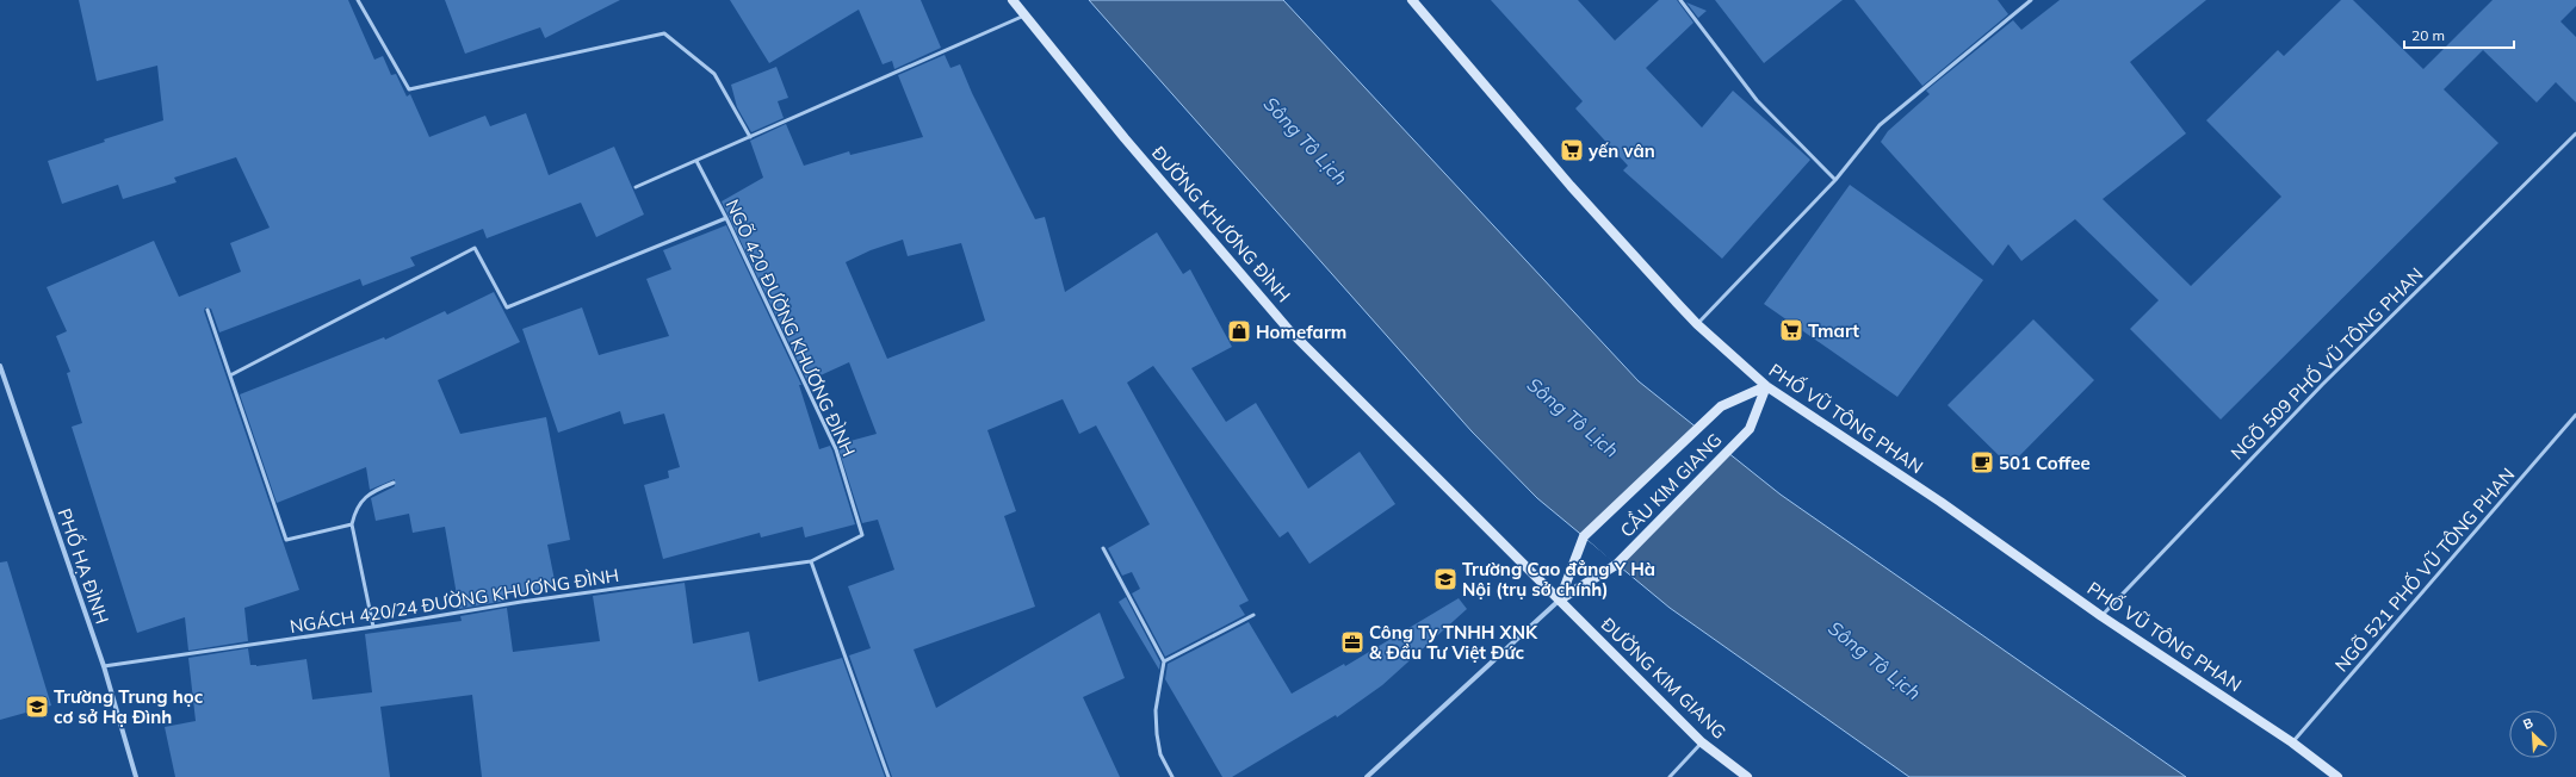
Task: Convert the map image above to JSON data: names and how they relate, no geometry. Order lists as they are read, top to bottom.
{
  "streets": {
    "main road": [
      "ĐƯỜNG KHƯƠNG ĐÌNH",
      "PHỐ VŨ TÔNG PHAN",
      "CẦU KIM GIANG",
      "ĐƯỜNG KIM GIANG"
    ],
    "street": ["PHỐ HẠ ĐÌNH"],
    "lane": [
      "NGÕ 420 ĐƯỜNG KHƯƠNG ĐÌNH",
      "NGÕ 509 PHỐ VŨ TÔNG PHAN",
      "NGÕ 521 PHỐ VŨ TÔNG PHAN",
      "NGÁCH 420/24 ĐƯỜNG KHƯƠNG ĐÌNH"
    ]
  },
  "crossings": [
    ["ĐƯỜNG KHƯƠNG ĐÌNH", "CẦU KIM GIANG"],
    ["ĐƯỜNG KHƯƠNG ĐÌNH", "ĐƯỜNG KIM GIANG"],
    ["NGÕ 420 ĐƯỜNG KHƯƠNG ĐÌNH", "NGÁCH 420/24 ĐƯỜNG KHƯƠNG ĐÌNH"],
    ["NGÕ 509 PHỐ VŨ TÔNG PHAN", "PHỐ VŨ TÔNG PHAN"],
    ["PHỐ VŨ TÔNG PHAN", "CẦU KIM GIANG"],
    ["PHỐ VŨ TÔNG PHAN", "NGÕ 521 PHỐ VŨ TÔNG PHAN"],
    ["CẦU KIM GIANG", "ĐƯỜNG KIM GIANG"],
    ["PHỐ HẠ ĐÌNH", "NGÁCH 420/24 ĐƯỜNG KHƯƠNG ĐÌNH"]
  ],
  "water": ["Sông Tô Lịch"],
  "places": {
    "supermarket": ["yến vân", "Tmart"],
    "shop": ["Homefarm"],
    "cafe": ["501 Coffee"],
    "school or university": ["Trường Cao đẳng Y Hà Nội (trụ sở chính)", "Trường Trung học cơ sở Hạ Đình"],
    "office": ["Công Ty TNHH XNK & Đầu Tư Việt Đức"]
  },
  "scale_bar": "20 m",
  "north": "top left"
}
